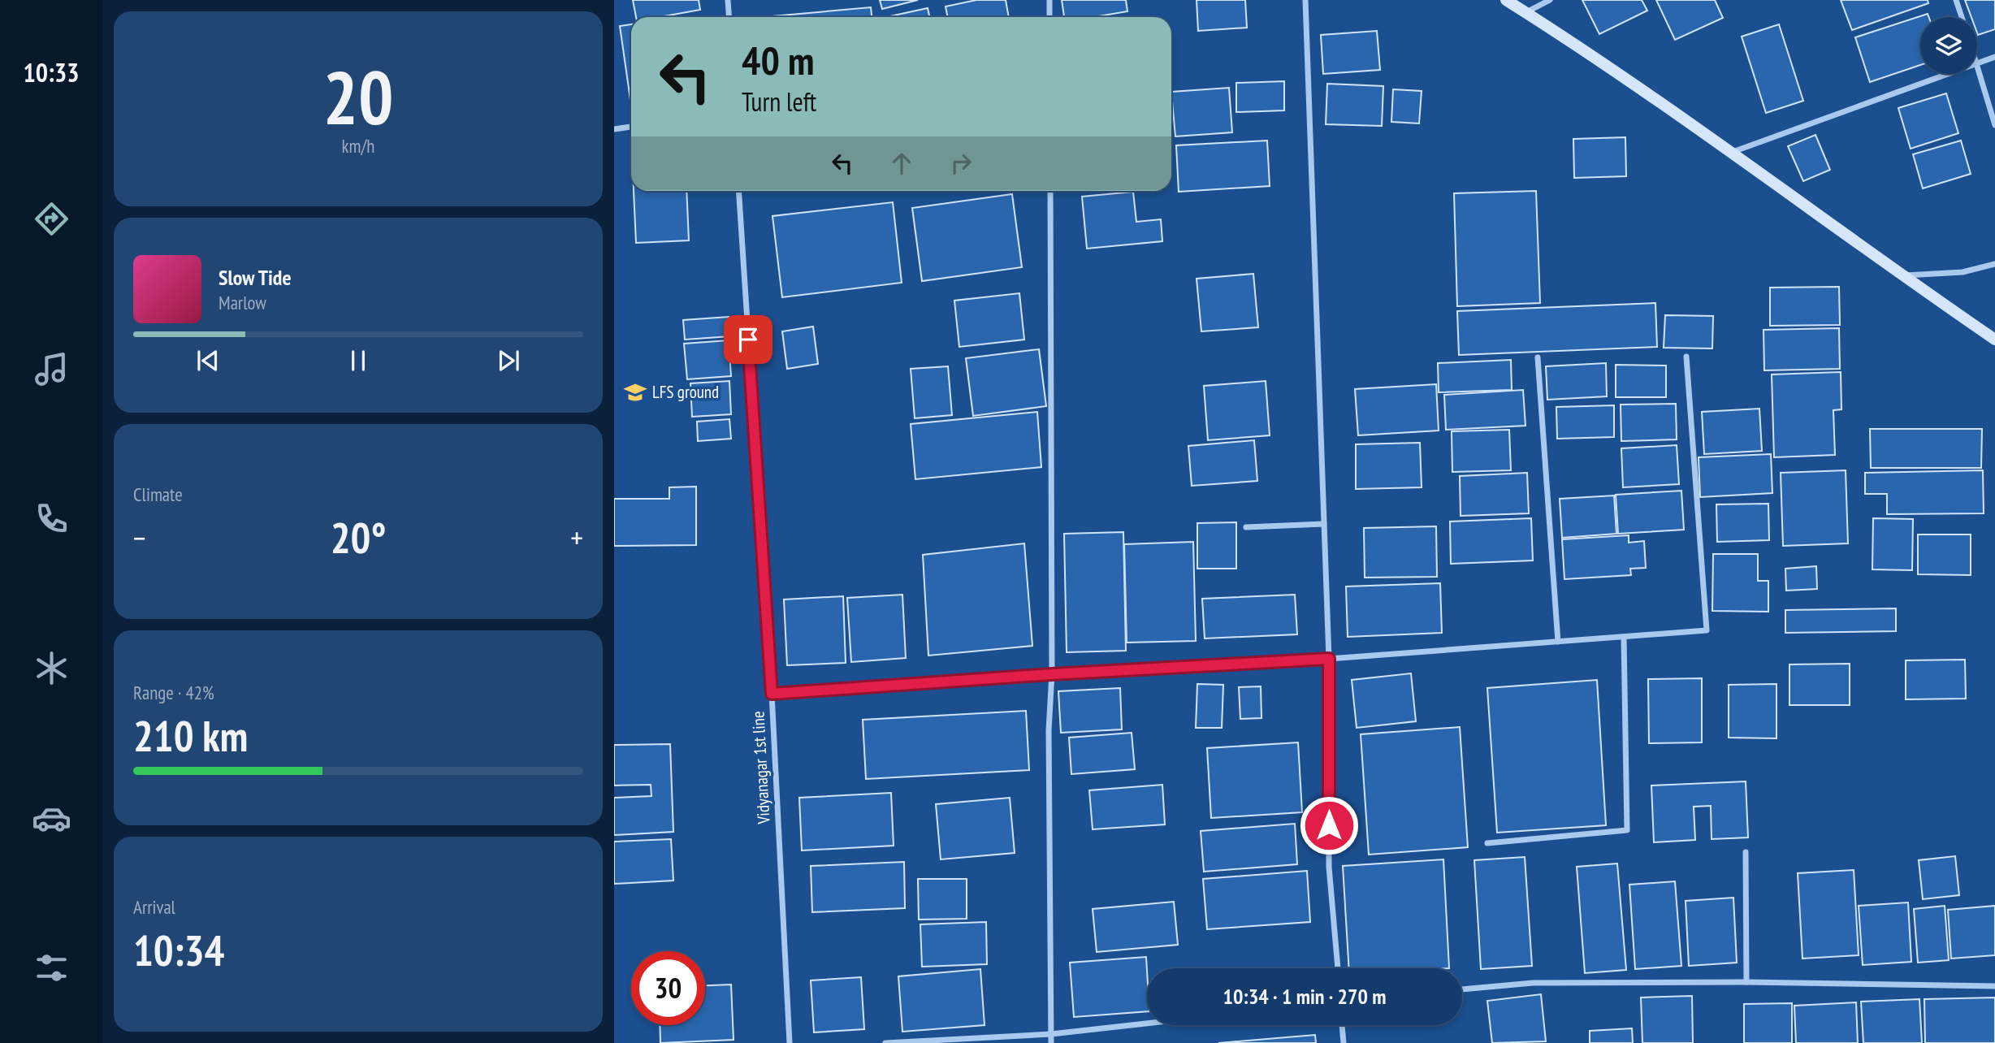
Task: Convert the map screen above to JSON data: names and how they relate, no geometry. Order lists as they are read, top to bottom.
{
  "streets": {
    "street": ["Vidyanagar 1st line"]
  },
  "places": {
    "school or university": ["LFS ground"]
  },
  "page": {
    "tabs": "10:33",
    "tile": [
      ["20", "km/h"],
      "Climate",
      ["Range · 42%", "210 km"],
      ["Arrival", "10:34"]
    ],
    "turn": ["40 m", "Turn left"],
    "song": ["Slow Tide", "Marlow"],
    "heat": ["−", "20°", "+"],
    "limit": "30",
    "trip": "10:34 · 1 min · 270 m"
  }
}
